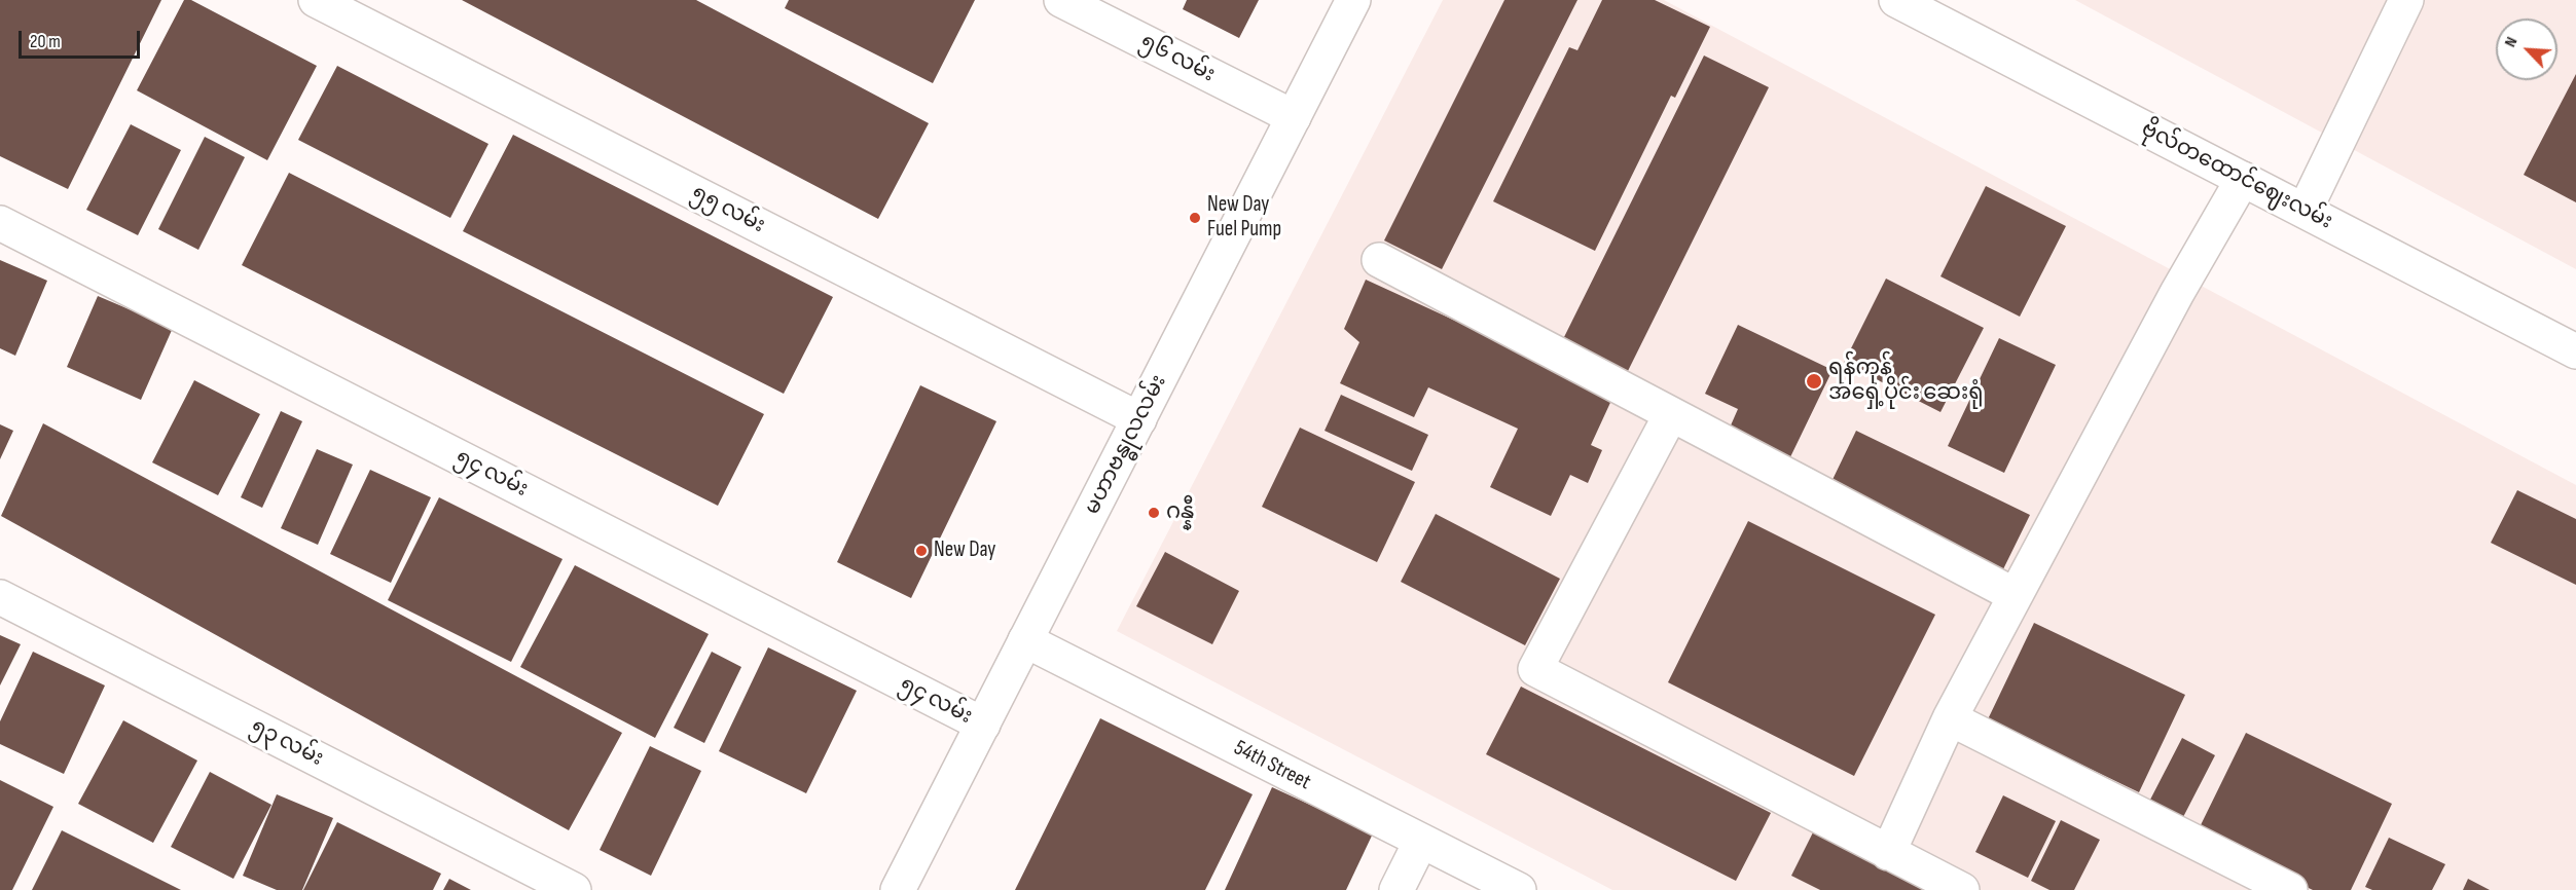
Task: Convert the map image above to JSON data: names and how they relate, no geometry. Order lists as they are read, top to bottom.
{
  "streets": {
    "street": [
      "၅၆ လမ်း",
      "ဗိုလ်တထောင်ဈေးလမ်း",
      "၅၅ လမ်း",
      "မဟာဗန္ဓုလလမ်း",
      "၅၄ လမ်း",
      "၅၃ လမ်း",
      "54th Street"
    ]
  },
  "crossings": [
    ["၅၆ လမ်း", "မဟာဗန္ဓုလလမ်း"],
    ["၅၅ လမ်း", "မဟာဗန္ဓုလလမ်း"],
    ["မဟာဗန္ဓုလလမ်း", "၅၄ လမ်း"],
    ["မဟာဗန္ဓုလလမ်း", "54th Street"]
  ],
  "places": [
    "New Day Fuel Pump",
    "ရန်ကုန် အရှေ့ပိုင်း ဆေးရုံ",
    "ဂန္နီ",
    "New Day"
  ],
  "scale_bar": "20 m",
  "north": "top left"
}
